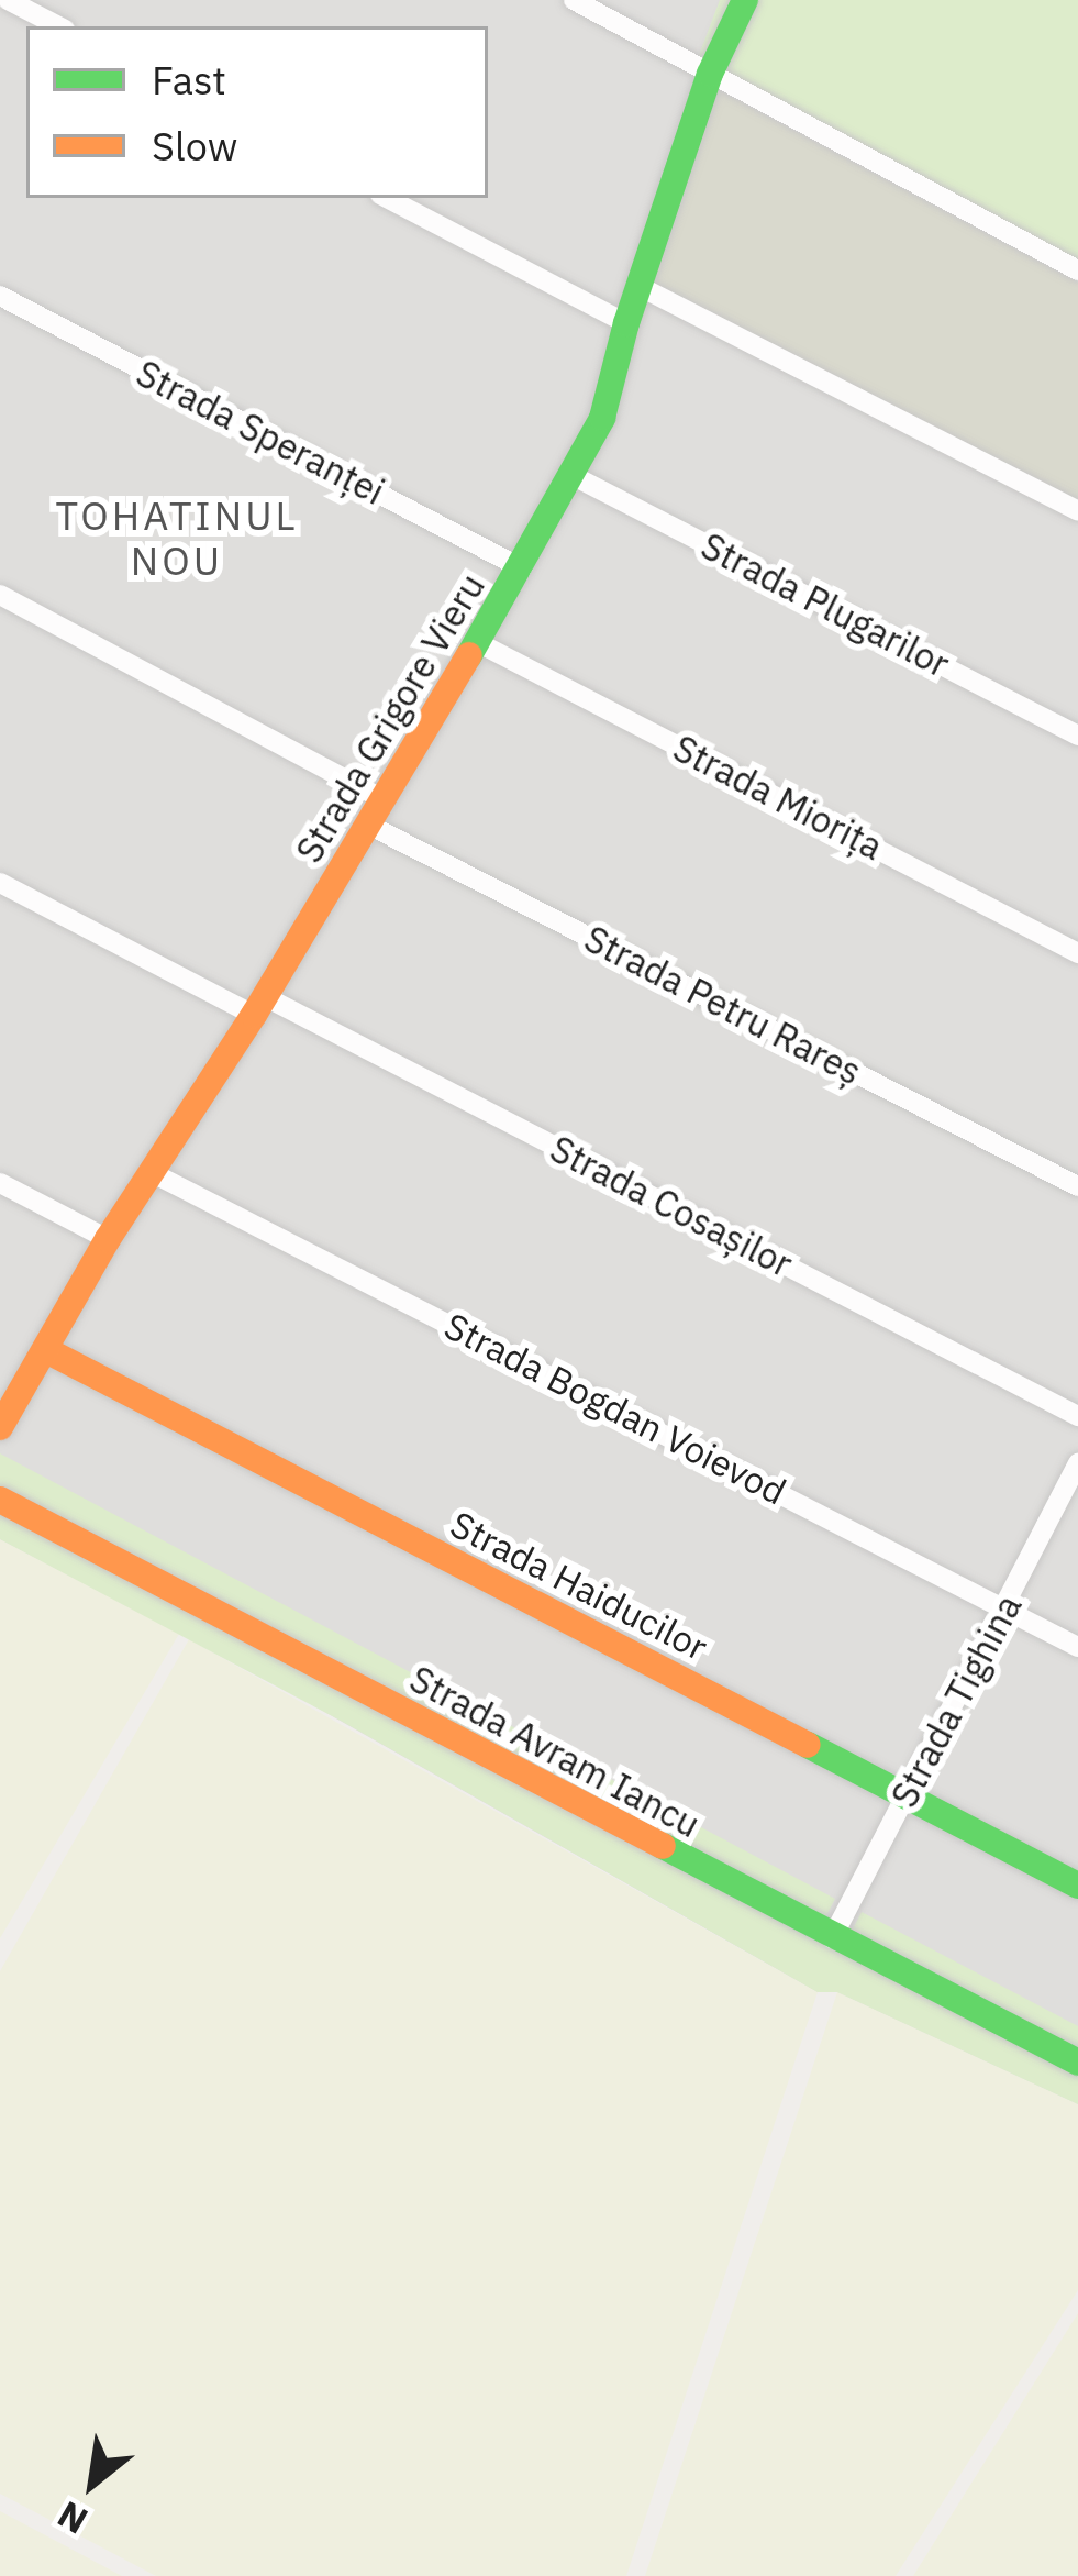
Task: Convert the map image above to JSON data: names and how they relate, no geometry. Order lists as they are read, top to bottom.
{
  "streets": {
    "street": [
      "Strada Speranței",
      "Strada Plugarilor",
      "Strada Grigore Vieru",
      "Strada Miorița",
      "Strada Petru Rareș",
      "Strada Cosașilor",
      "Strada Bogdan Voievod",
      "Strada Haiducilor",
      "Strada Tighina",
      "Strada Avram Iancu"
    ]
  },
  "crossings": [
    ["Strada Speranței", "Strada Grigore Vieru"],
    ["Strada Plugarilor", "Strada Grigore Vieru"],
    ["Strada Grigore Vieru", "Strada Miorița"],
    ["Strada Grigore Vieru", "Strada Petru Rareș"],
    ["Strada Grigore Vieru", "Strada Cosașilor"],
    ["Strada Grigore Vieru", "Strada Bogdan Voievod"],
    ["Strada Grigore Vieru", "Strada Haiducilor"],
    ["Strada Bogdan Voievod", "Strada Tighina"],
    ["Strada Haiducilor", "Strada Tighina"],
    ["Strada Tighina", "Strada Avram Iancu"]
  ],
  "districts": ["TOHATINUL NOU"],
  "legend": ["Fast", "Slow"],
  "north": "bottom left"
}
